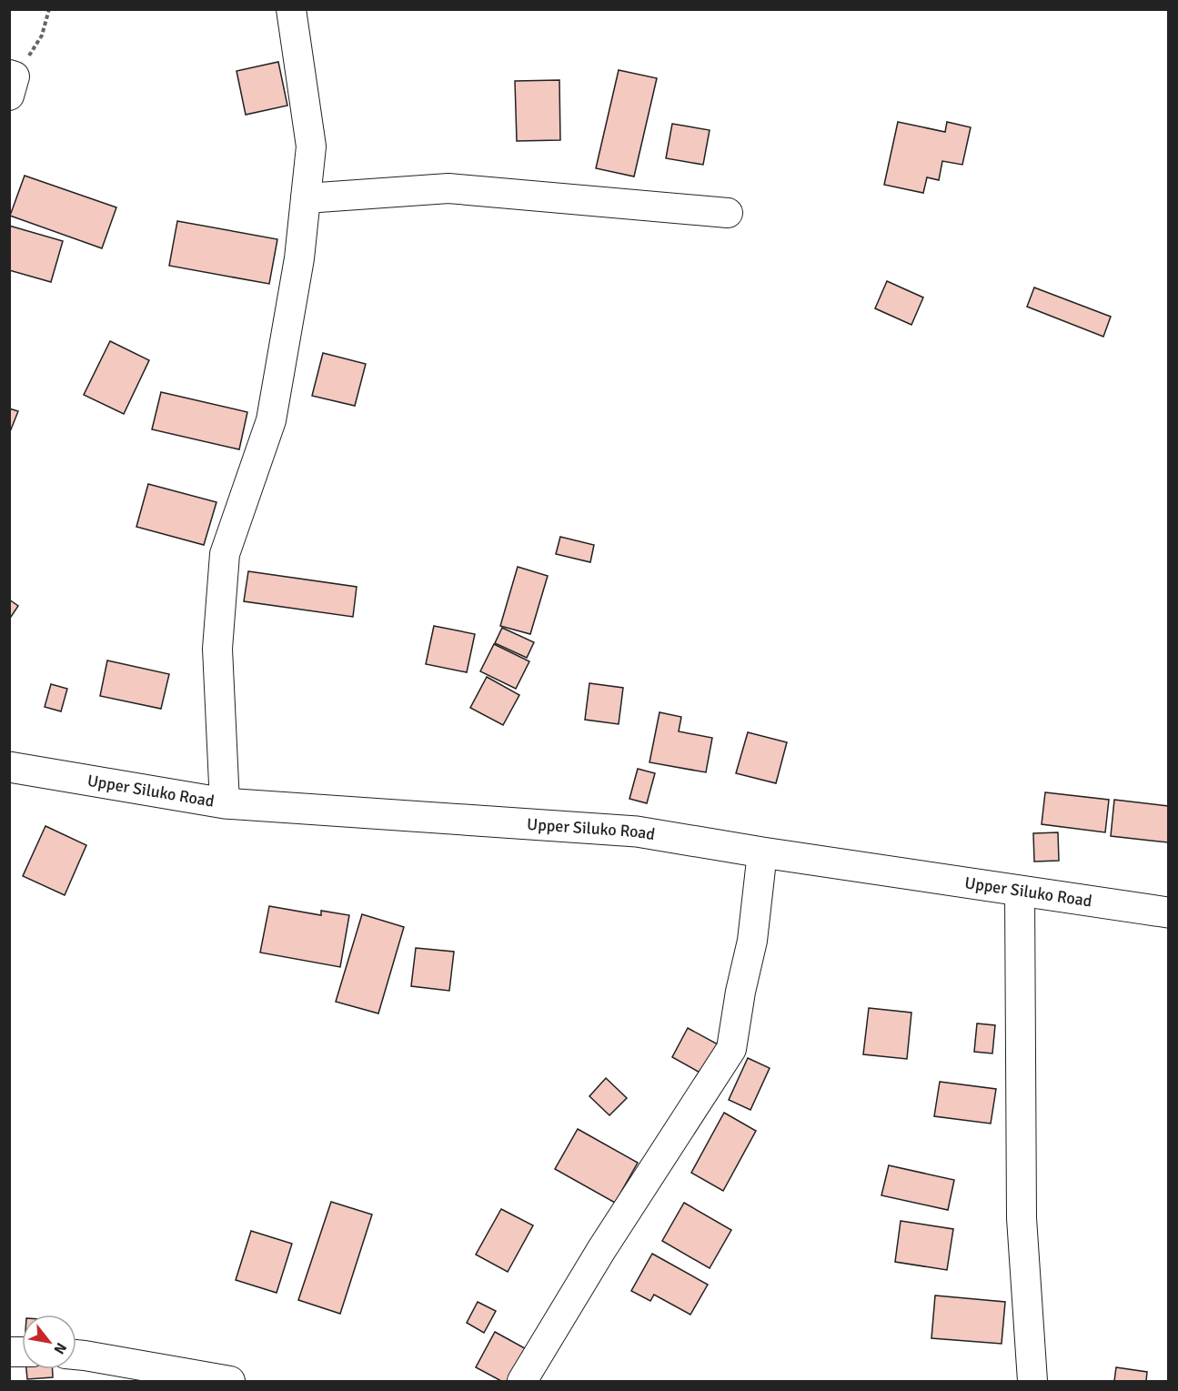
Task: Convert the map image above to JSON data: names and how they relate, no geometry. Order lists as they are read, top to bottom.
{
  "streets": {
    "main road": ["Upper Siluko Road"]
  },
  "north": "bottom right"
}
